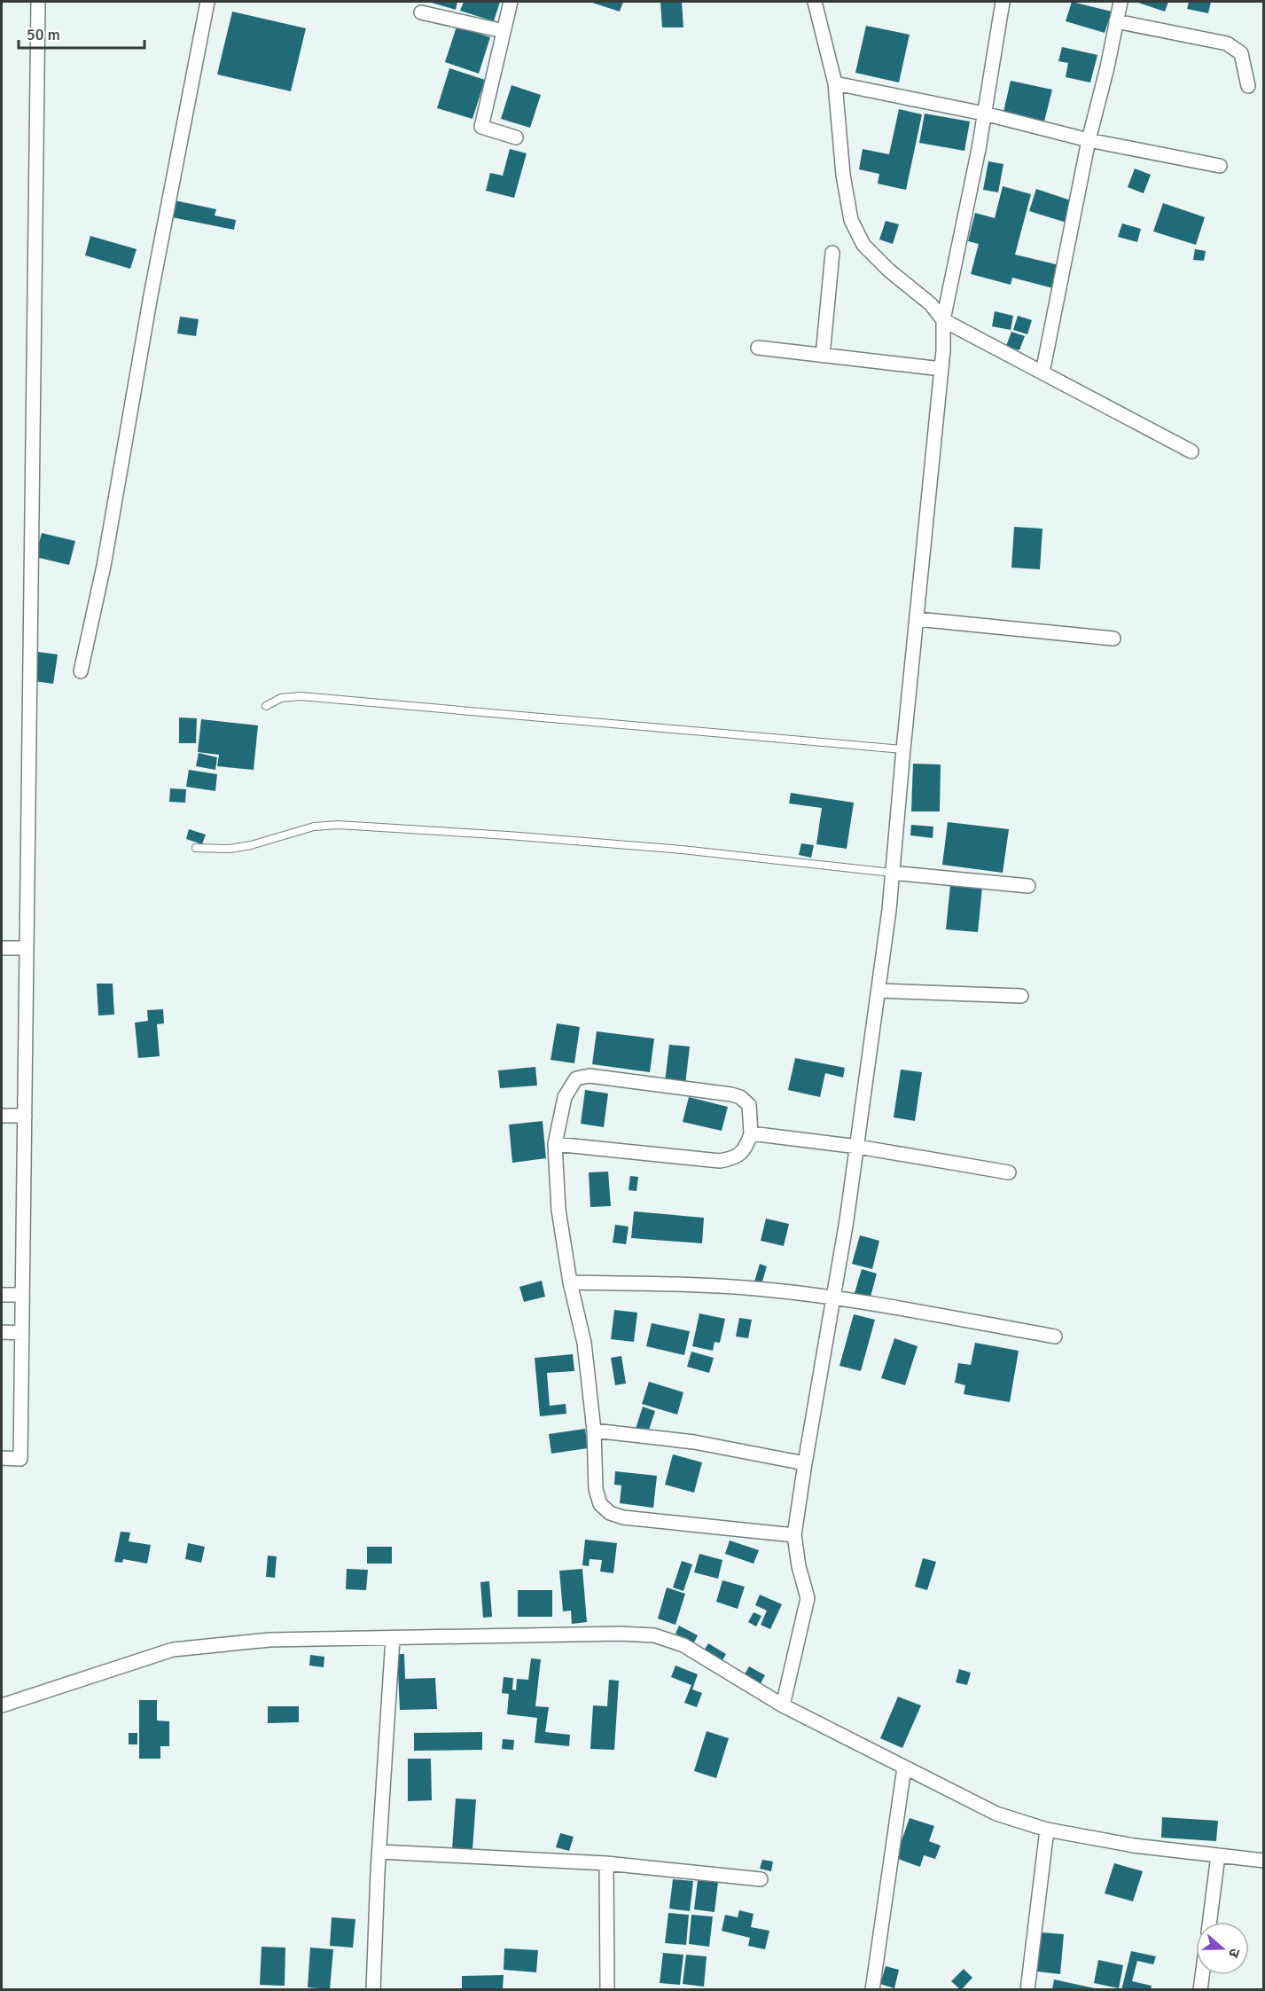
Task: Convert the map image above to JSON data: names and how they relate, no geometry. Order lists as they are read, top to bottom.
{
  "scale_bar": "50 m",
  "north": "right"
}
